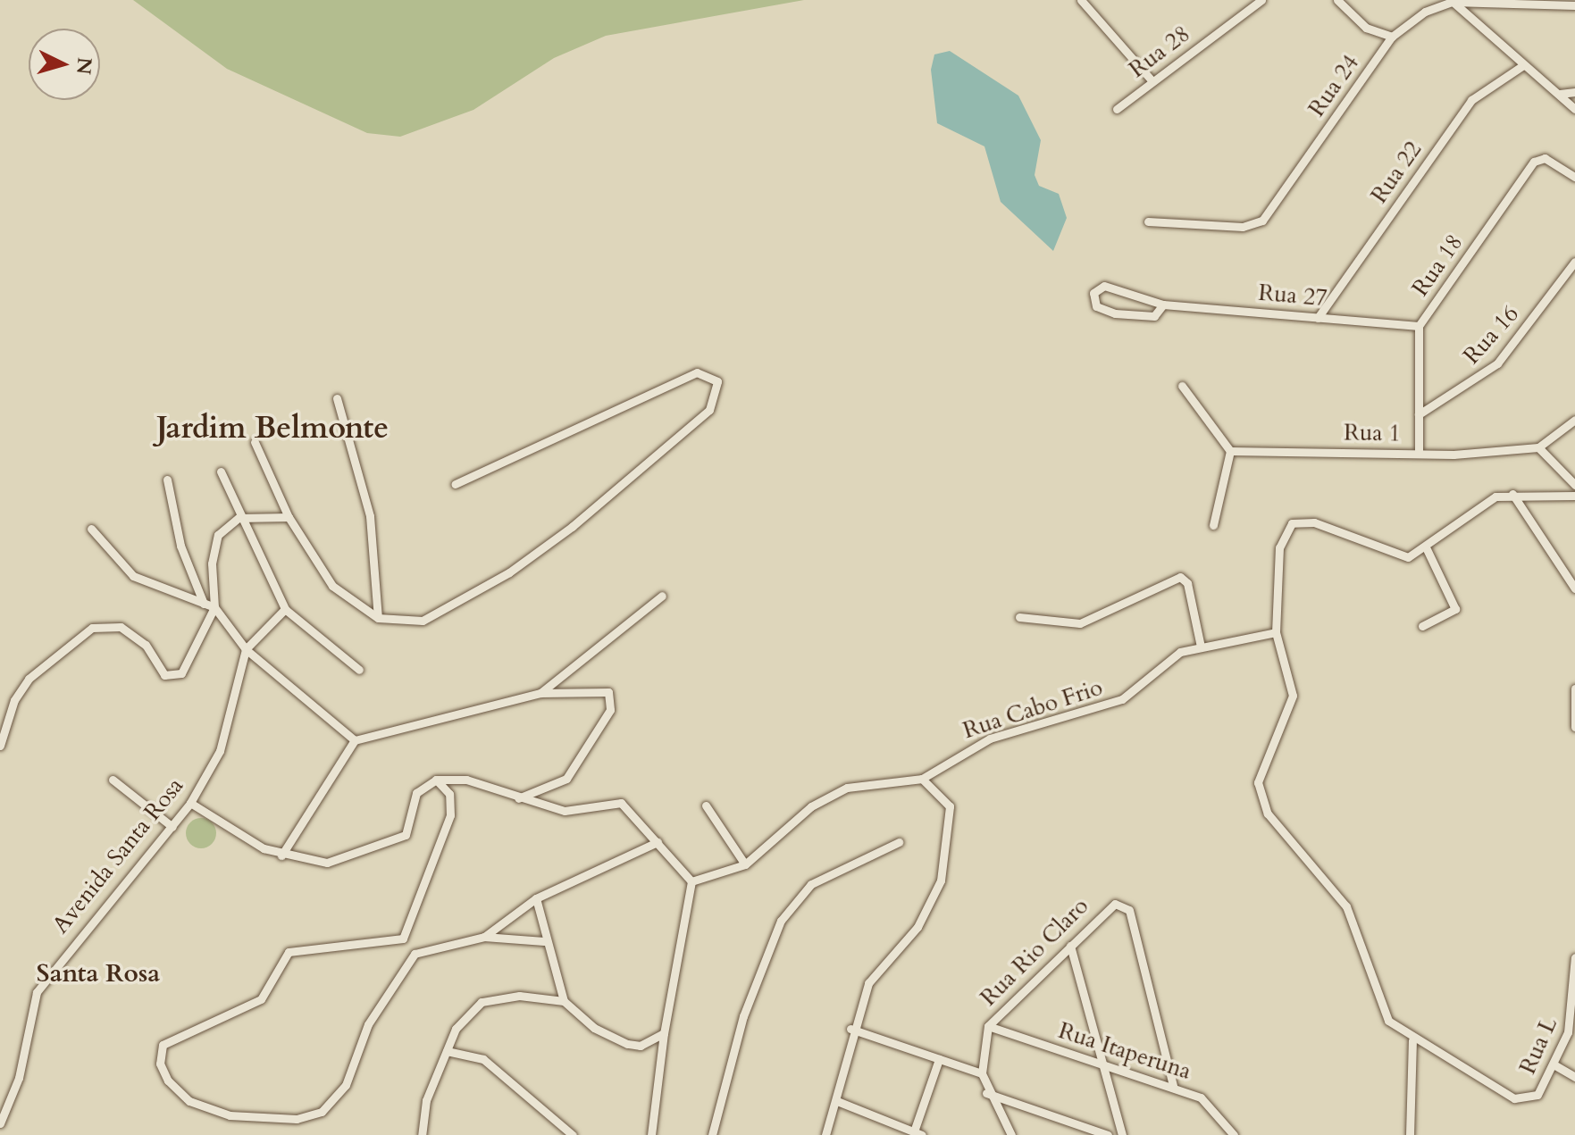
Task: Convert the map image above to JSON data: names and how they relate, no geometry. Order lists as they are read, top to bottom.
{
  "streets": {
    "street": [
      "Rua 28",
      "Rua 24",
      "Rua 22",
      "Rua 18",
      "Rua 27",
      "Rua 16",
      "Rua 1",
      "Rua Cabo Frio",
      "Avenida Santa Rosa",
      "Rua Rio Claro",
      "Rua L",
      "Rua Itaperuna"
    ]
  },
  "crossings": [
    ["Rua 22", "Rua 27"],
    ["Rua 18", "Rua 27"],
    ["Rua 18", "Rua 16"],
    ["Rua 18", "Rua 1"],
    ["Rua Rio Claro", "Rua Itaperuna"]
  ],
  "districts": ["Jardim Belmonte", "Santa Rosa"],
  "north": "right"
}
